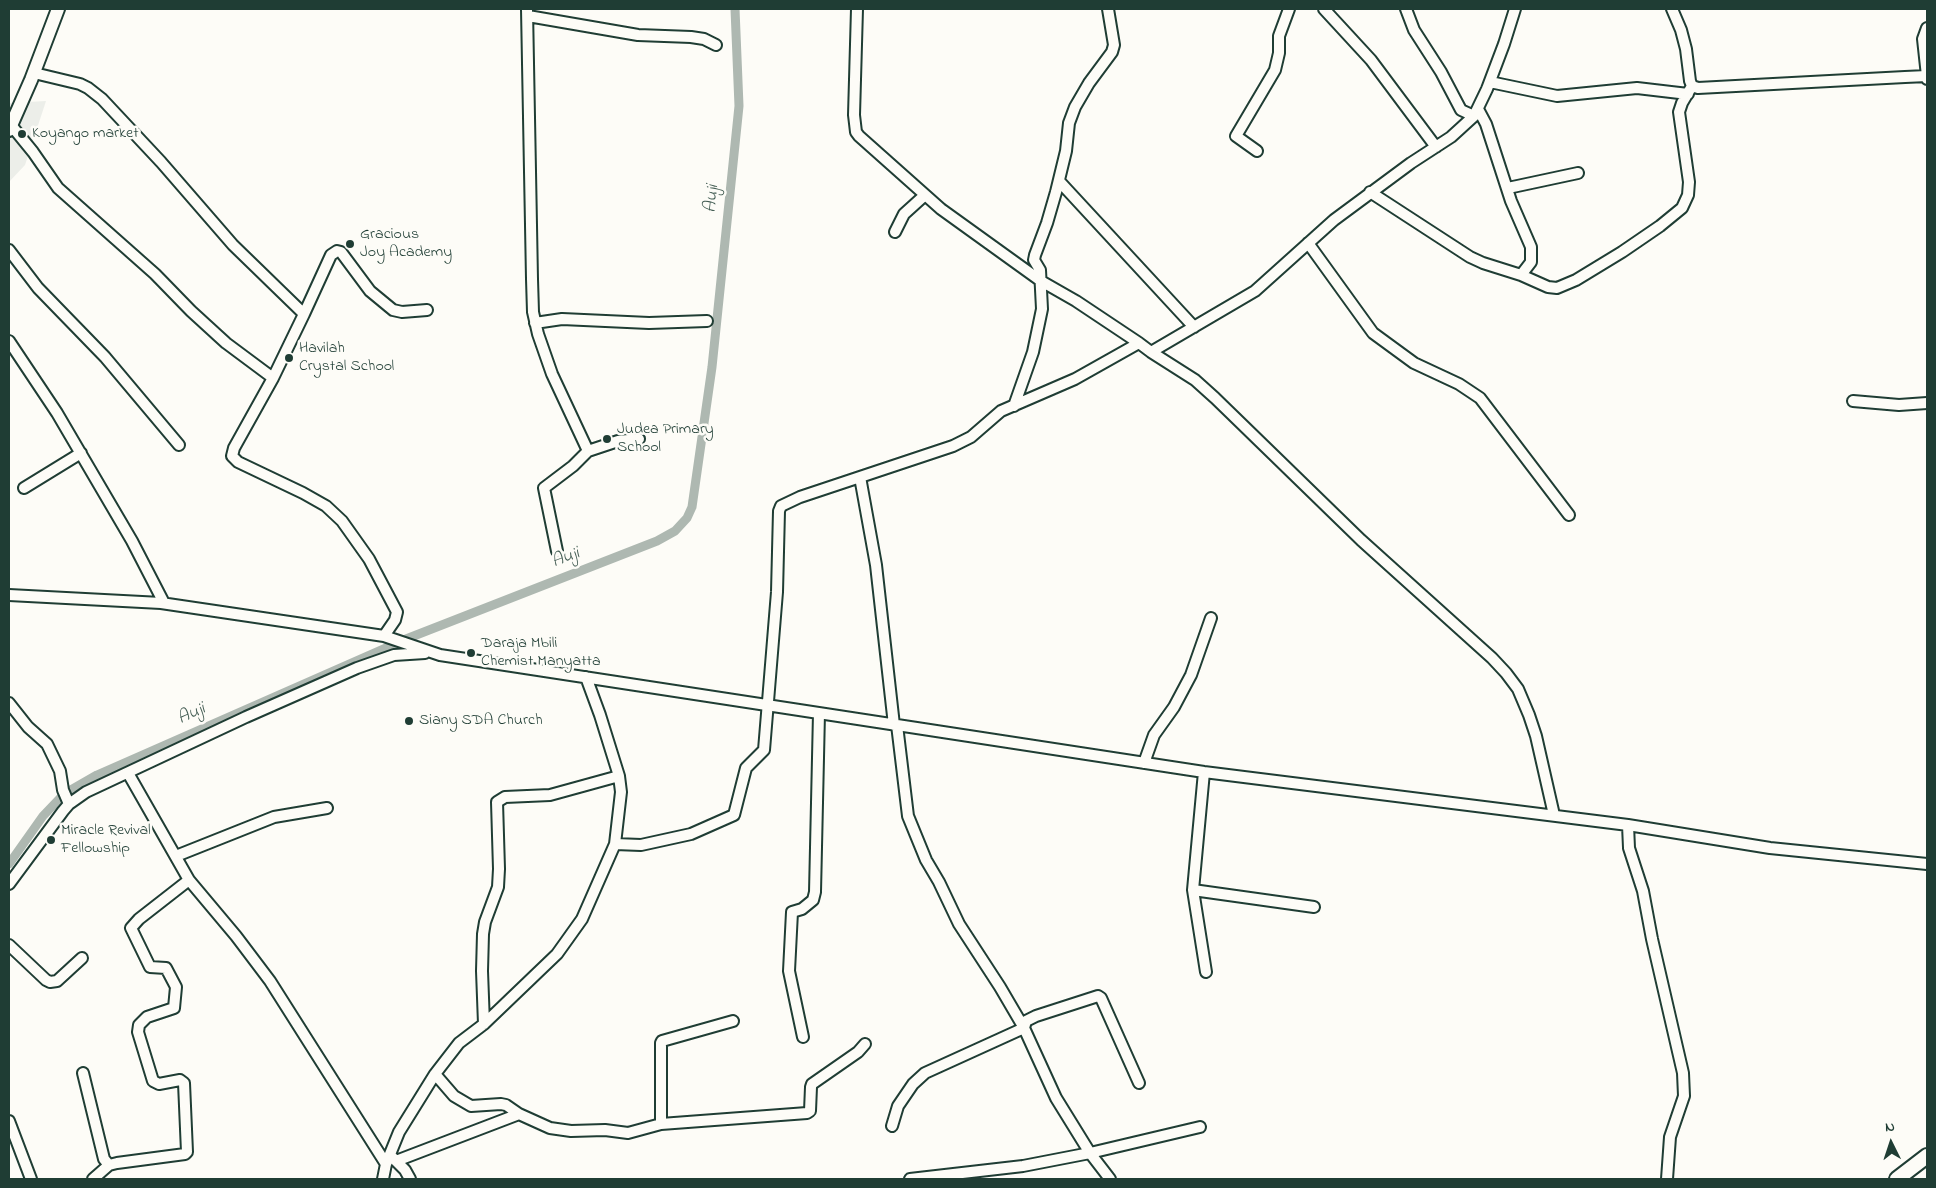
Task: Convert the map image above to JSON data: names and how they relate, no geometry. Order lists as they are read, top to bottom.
{
  "water": ["Auji"],
  "places": [
    "Koyango market",
    "Gracious Joy Academy",
    "Havilah Crystal School",
    "Judea Primary School",
    "Daraja Mbili Chemist Manyatta",
    "Siany SDA Church",
    "Miracle Revival Fellowship"
  ],
  "north": "top"
}
